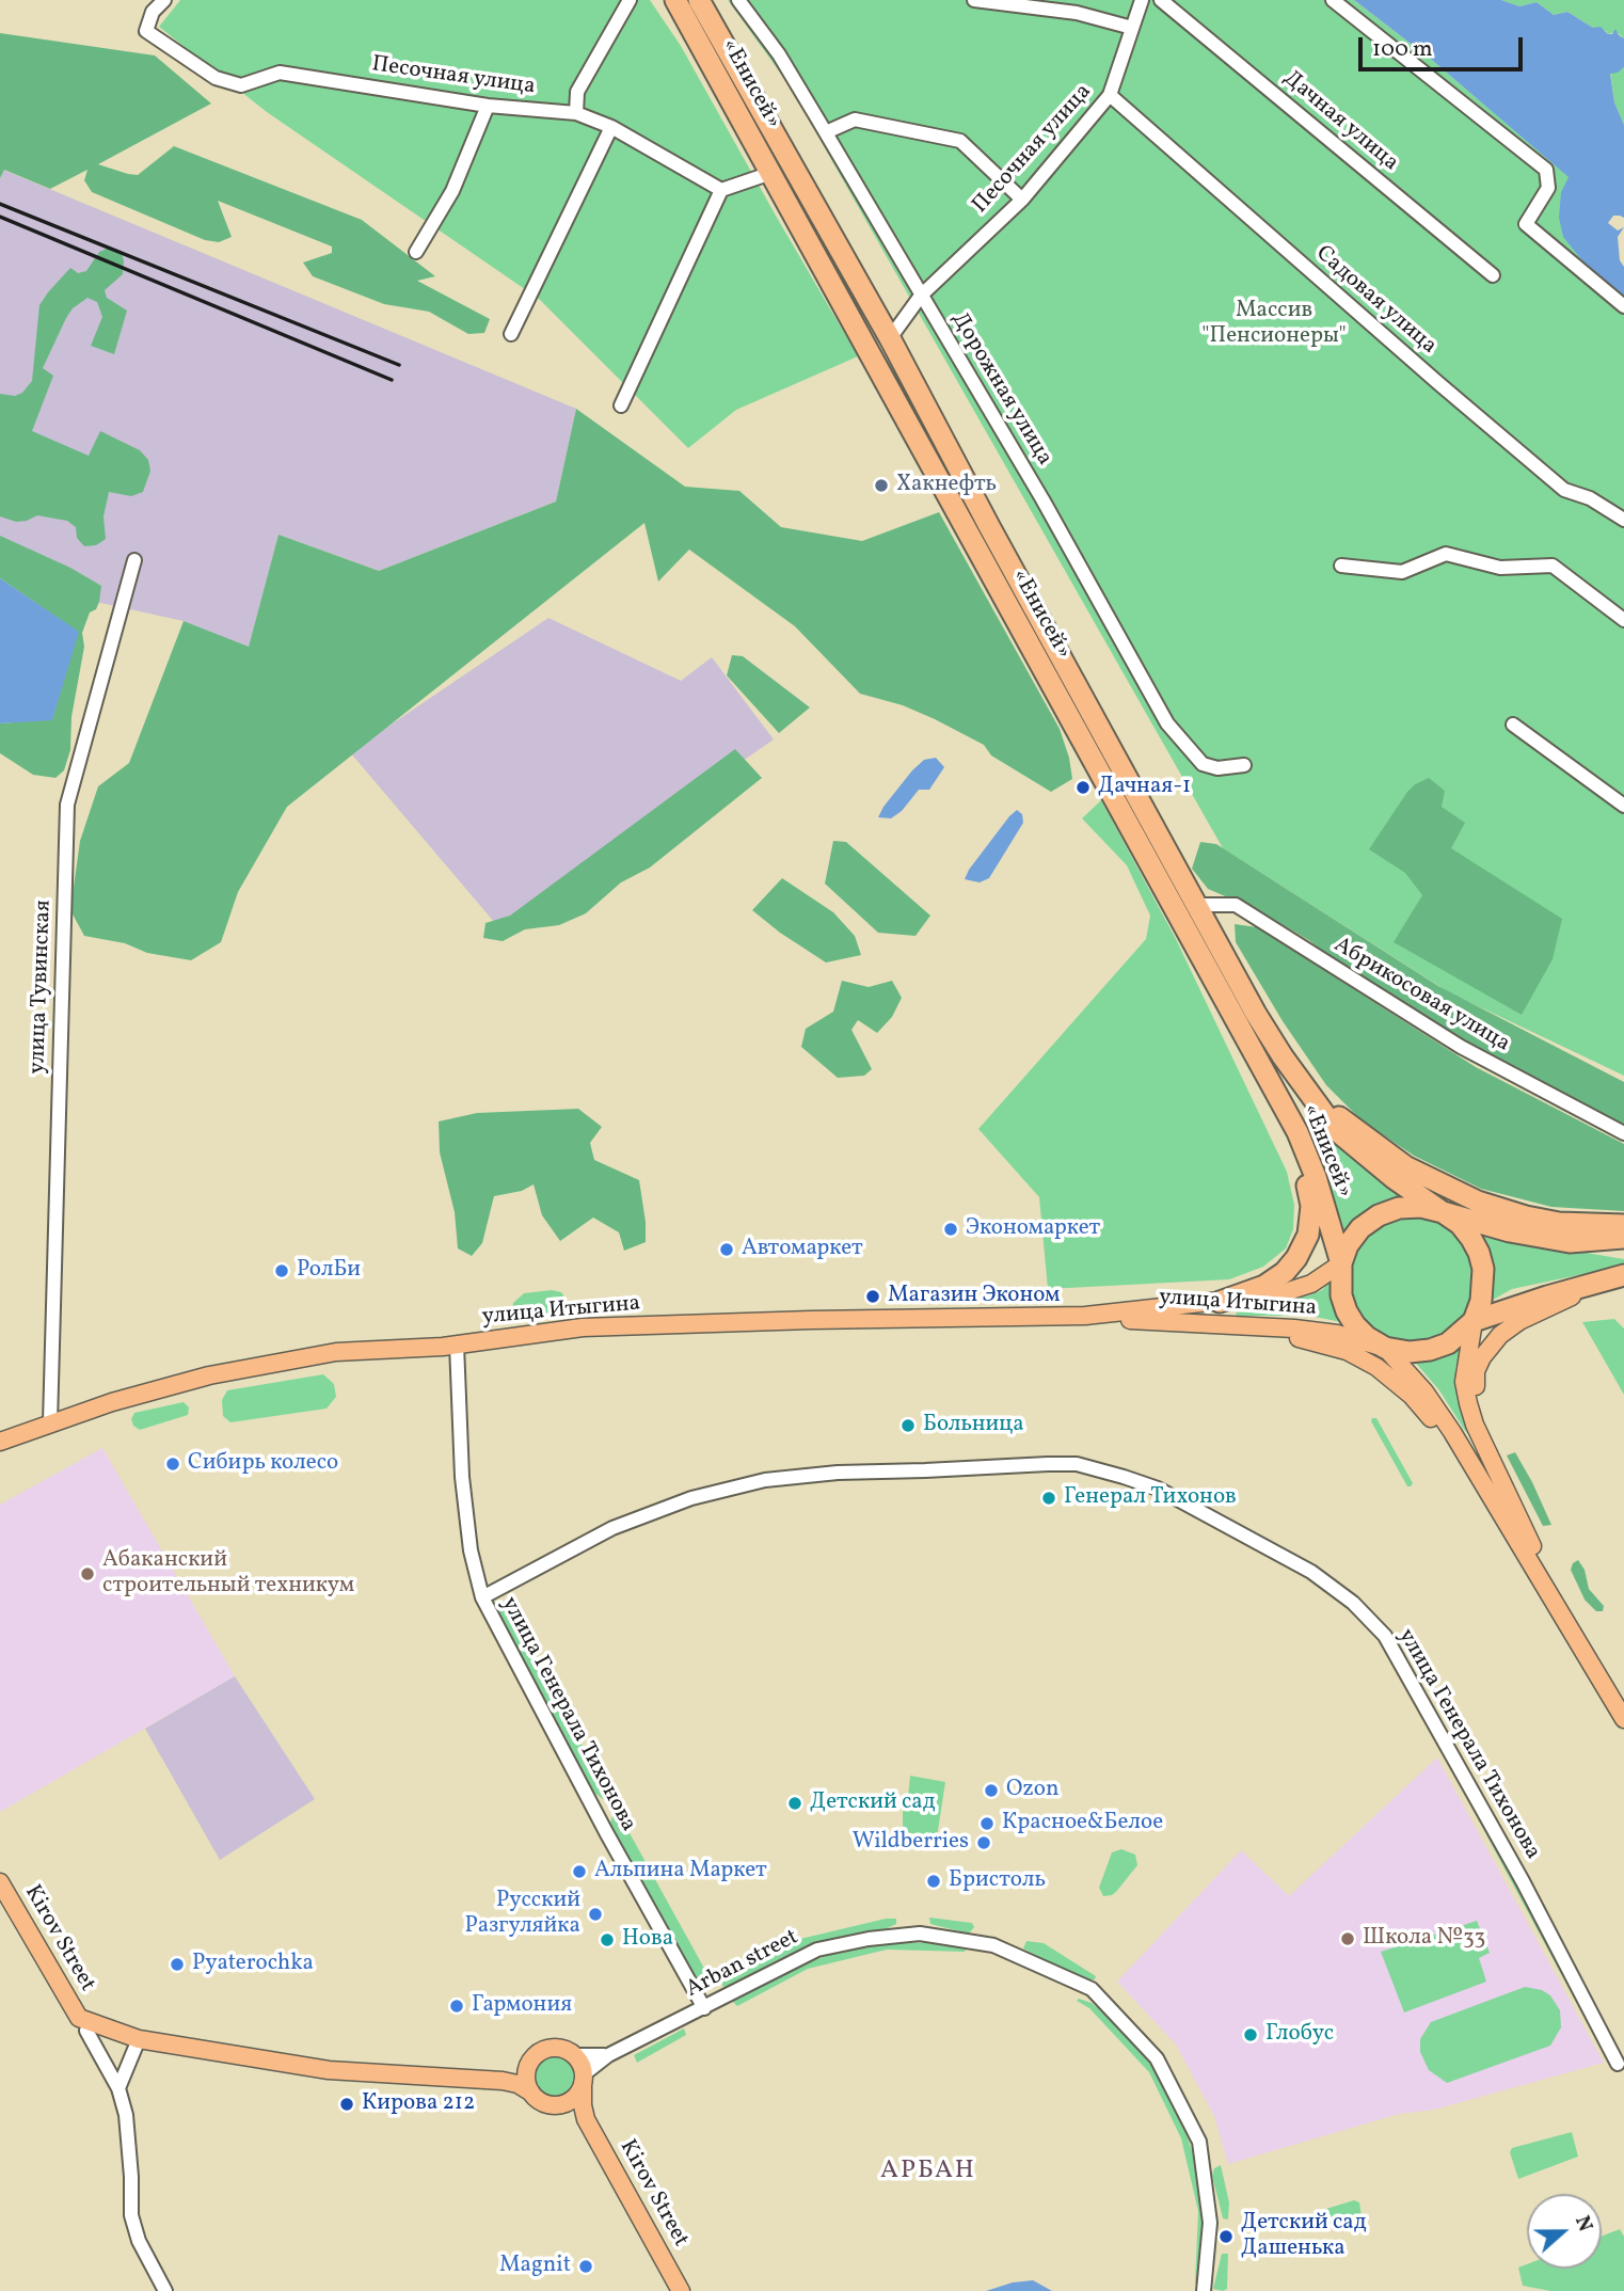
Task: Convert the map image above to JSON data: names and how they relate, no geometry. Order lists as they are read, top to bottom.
{
  "streets": {
    "highway": ["«Енисей»"],
    "main road": ["улица Итыгина", "Kirov Street"],
    "street": [
      "Песочная улица",
      "Дачная улица",
      "Садовая улица",
      "Дорожная улица",
      "улица Тувинская",
      "Абрикосовая улица",
      "улица Генерала Тихонова",
      "Arban street"
    ]
  },
  "crossings": [
    ["Песочная улица", "«Енисей»"],
    ["Песочная улица", "Садовая улица"],
    ["Песочная улица", "Дорожная улица"],
    ["«Енисей»", "Абрикосовая улица"],
    ["«Енисей»", "улица Итыгина"],
    ["улица Тувинская", "улица Итыгина"],
    ["улица Итыгина", "улица Генерала Тихонова"],
    ["улица Генерала Тихонова", "Arban street"]
  ],
  "districts": ["АРБАН"],
  "parks": ["Массив \"Пенсионеры\""],
  "places": [
    "Хакнефть",
    "Дачная-1",
    "Экономаркет",
    "Автомаркет",
    "РолБи",
    "Магазин Эконом",
    "Больница",
    "Сибирь колесо",
    "Генерал Тихонов",
    "Абаканский строительный техникум",
    "Ozon",
    "Детский сад",
    "Красное&Белое",
    "Wildberries",
    "Альпина Маркет",
    "Бристоль",
    "Русский Разгуляйка",
    "Школа №33",
    "Нова",
    "Pyaterochka",
    "Гармония",
    "Глобус",
    "Кирова 212",
    "Детский сад Дашенька",
    "Magnit"
  ],
  "scale_bar": "100 m",
  "north": "right"
}
